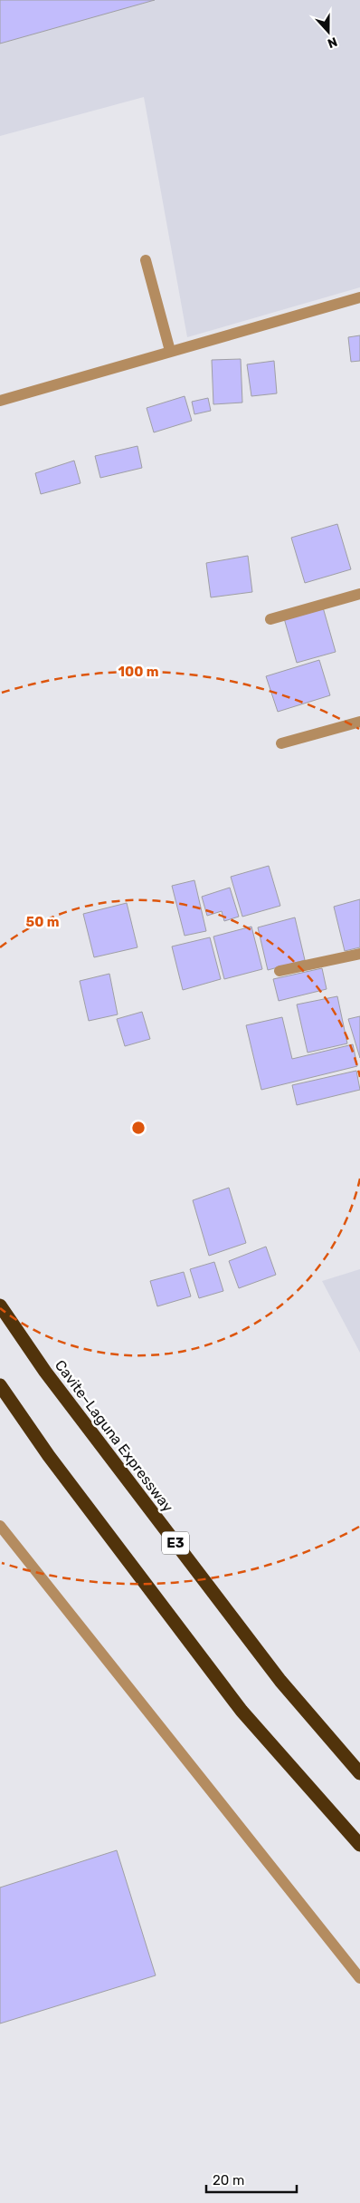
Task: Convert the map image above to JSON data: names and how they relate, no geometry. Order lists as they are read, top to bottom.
{
  "streets": {
    "highway": ["Cavite–Laguna Expressway", "E3"]
  },
  "scale_bar": "20 m",
  "north": "bottom",
  "rings": ["100 m", "50 m"]
}
